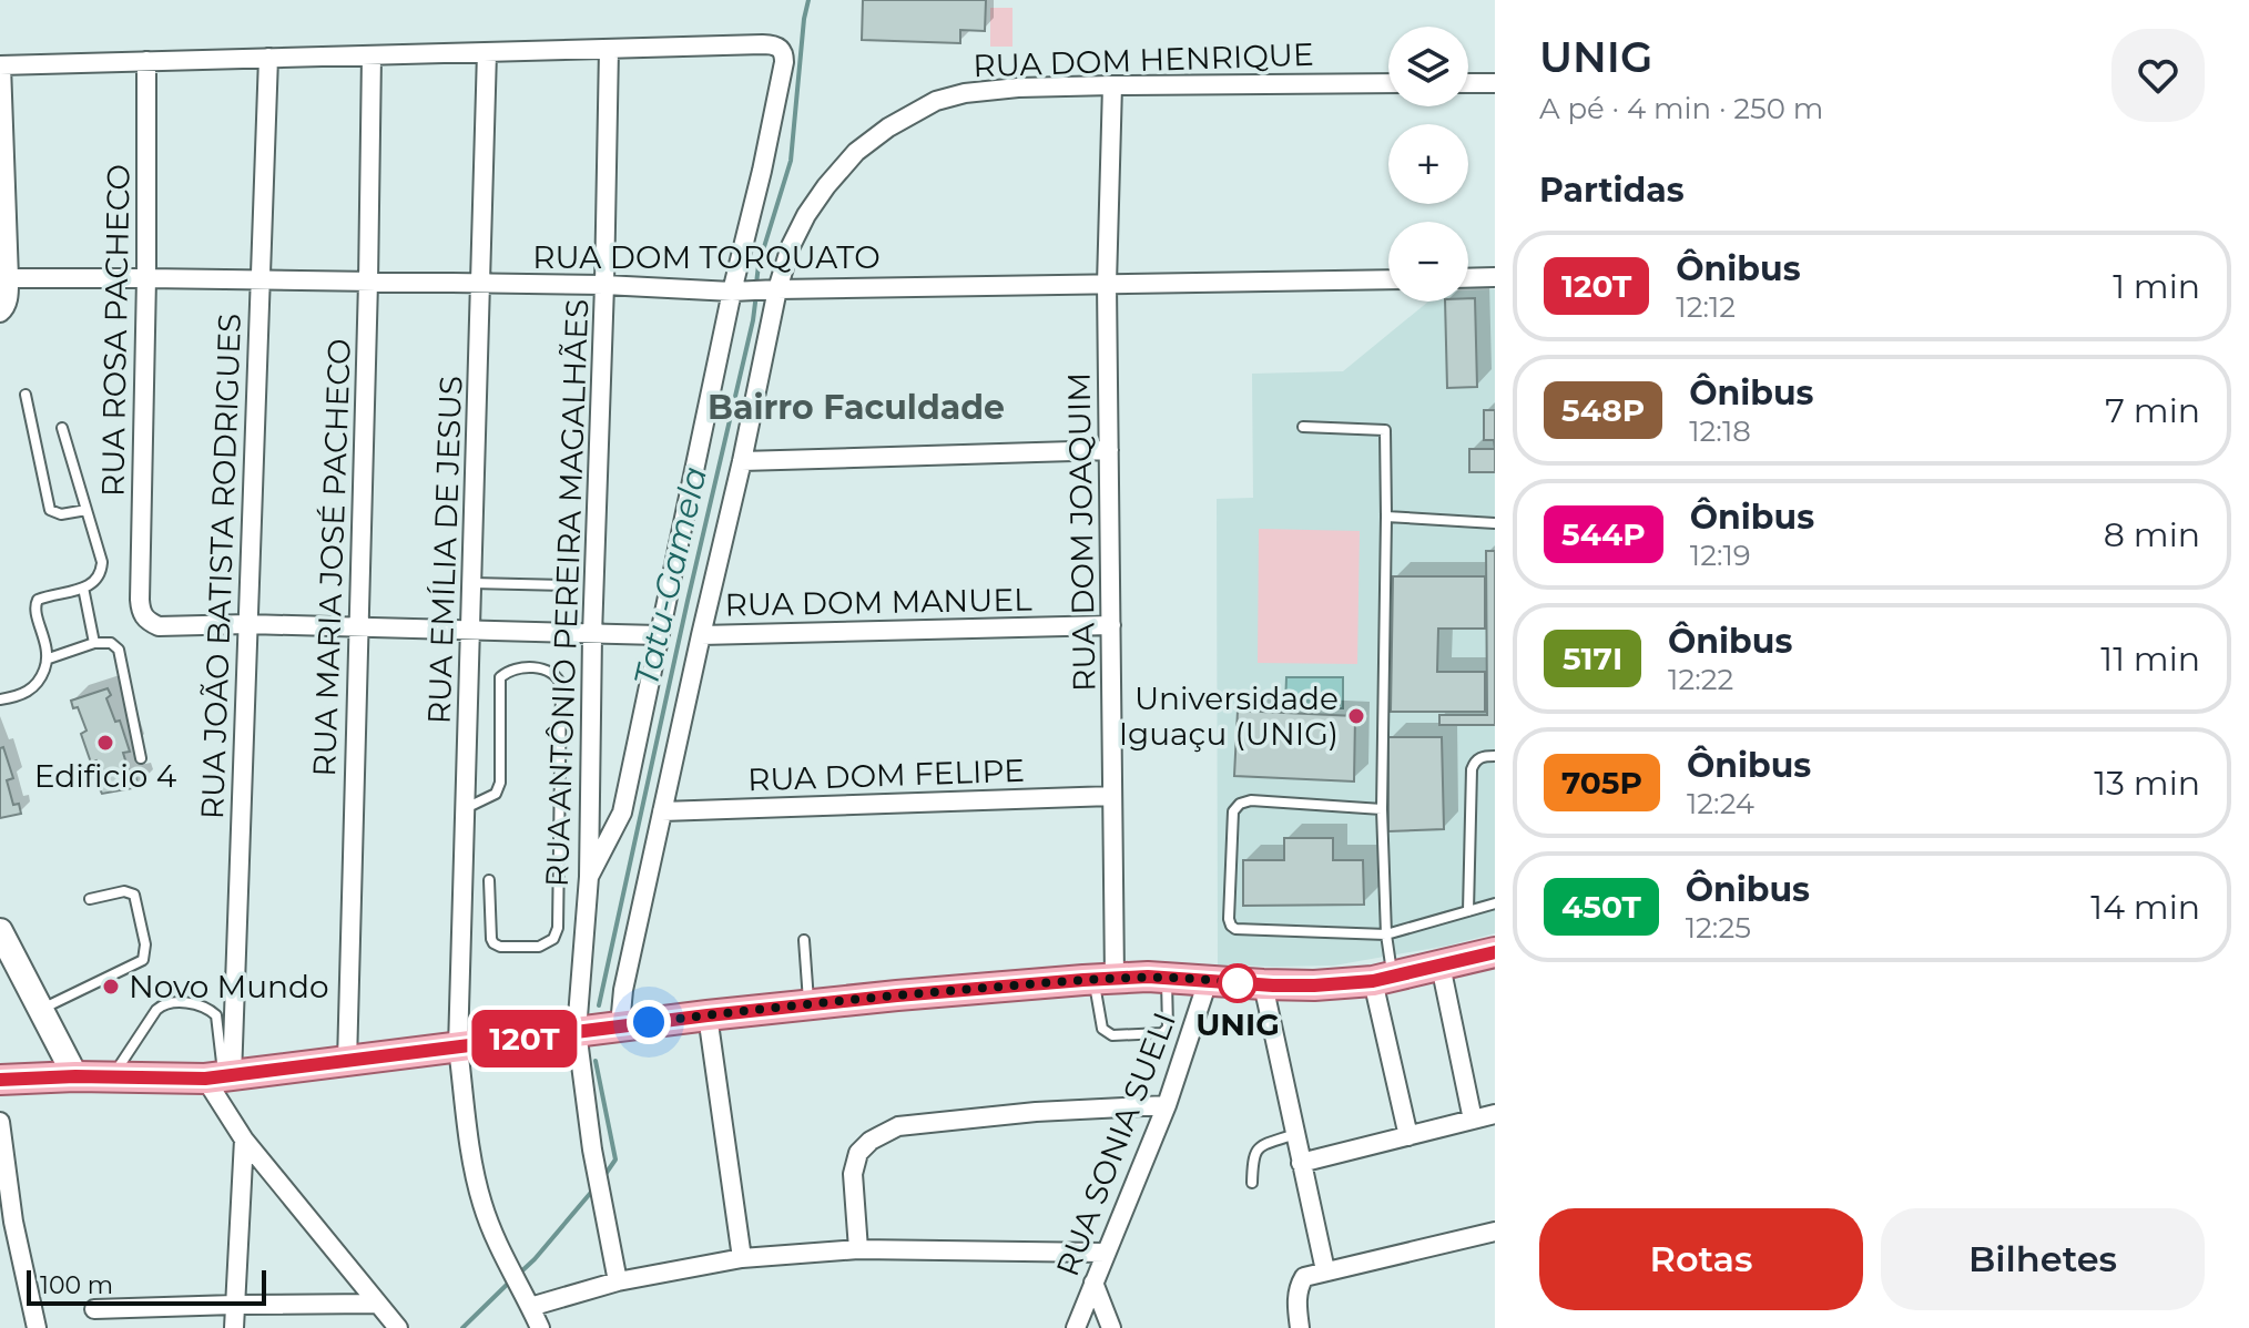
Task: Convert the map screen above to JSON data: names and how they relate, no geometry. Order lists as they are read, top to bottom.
{
  "streets": {
    "street": [
      "RUA DOM HENRIQUE",
      "RUA DOM TORQUATO",
      "RUA ROSA PACHECO",
      "RUA DOM JOAQUIM",
      "RUA EMÍLIA DE JESUS",
      "RUA MARIA JOSÉ PACHECO",
      "RUA JOÃO BATISTA RODRIGUES",
      "RUA ANTÔNIO PEREIRA MAGALHÃES",
      "RUA DOM MANUEL",
      "RUA DOM FELIPE",
      "RUA SONIA SUELI"
    ]
  },
  "crossings": [
    ["RUA DOM HENRIQUE", "RUA DOM TORQUATO"],
    ["RUA DOM HENRIQUE", "RUA DOM JOAQUIM"],
    ["RUA DOM HENRIQUE", "RUA DOM MANUEL"],
    ["RUA DOM HENRIQUE", "RUA DOM FELIPE"],
    ["RUA DOM TORQUATO", "RUA ROSA PACHECO"],
    ["RUA DOM TORQUATO", "RUA DOM JOAQUIM"],
    ["RUA DOM TORQUATO", "RUA EMÍLIA DE JESUS"],
    ["RUA DOM TORQUATO", "RUA MARIA JOSÉ PACHECO"],
    ["RUA DOM TORQUATO", "RUA JOÃO BATISTA RODRIGUES"],
    ["RUA DOM TORQUATO", "RUA ANTÔNIO PEREIRA MAGALHÃES"],
    ["RUA ROSA PACHECO", "RUA JOÃO BATISTA RODRIGUES"],
    ["RUA DOM JOAQUIM", "RUA DOM MANUEL"],
    ["RUA DOM JOAQUIM", "RUA DOM FELIPE"]
  ],
  "districts": ["Bairro Faculdade"],
  "water": ["Tatu-Gamela"],
  "places": [
    "Universidade Iguaçu (UNIG)",
    "Edificio 4",
    "UNIG",
    "Novo Mundo"
  ],
  "lines": ["bus line 120T"],
  "scale_bar": "100 m",
  "page": {
    "on_map": "120T",
    "heading": [
      ["UNIG", "A pé · 4 min · 250 m"],
      "Partidas"
    ],
    "map_buttons": ["+", "−"],
    "list": [
      {
        "mark": "120T",
        "name": "Ônibus",
        "note": "12:12",
        "value": "1 min"
      },
      {
        "mark": "548P",
        "name": "Ônibus",
        "note": "12:18",
        "value": "7 min"
      },
      {
        "mark": "544P",
        "name": "Ônibus",
        "note": "12:19",
        "value": "8 min"
      },
      {
        "mark": "517I",
        "name": "Ônibus",
        "note": "12:22",
        "value": "11 min"
      },
      {
        "mark": "705P",
        "name": "Ônibus",
        "note": "12:24",
        "value": "13 min"
      },
      {
        "mark": "450T",
        "name": "Ônibus",
        "note": "12:25",
        "value": "14 min"
      }
    ],
    "buttons": ["Rotas", "Bilhetes"],
    "scale": "100 m"
  }
}
